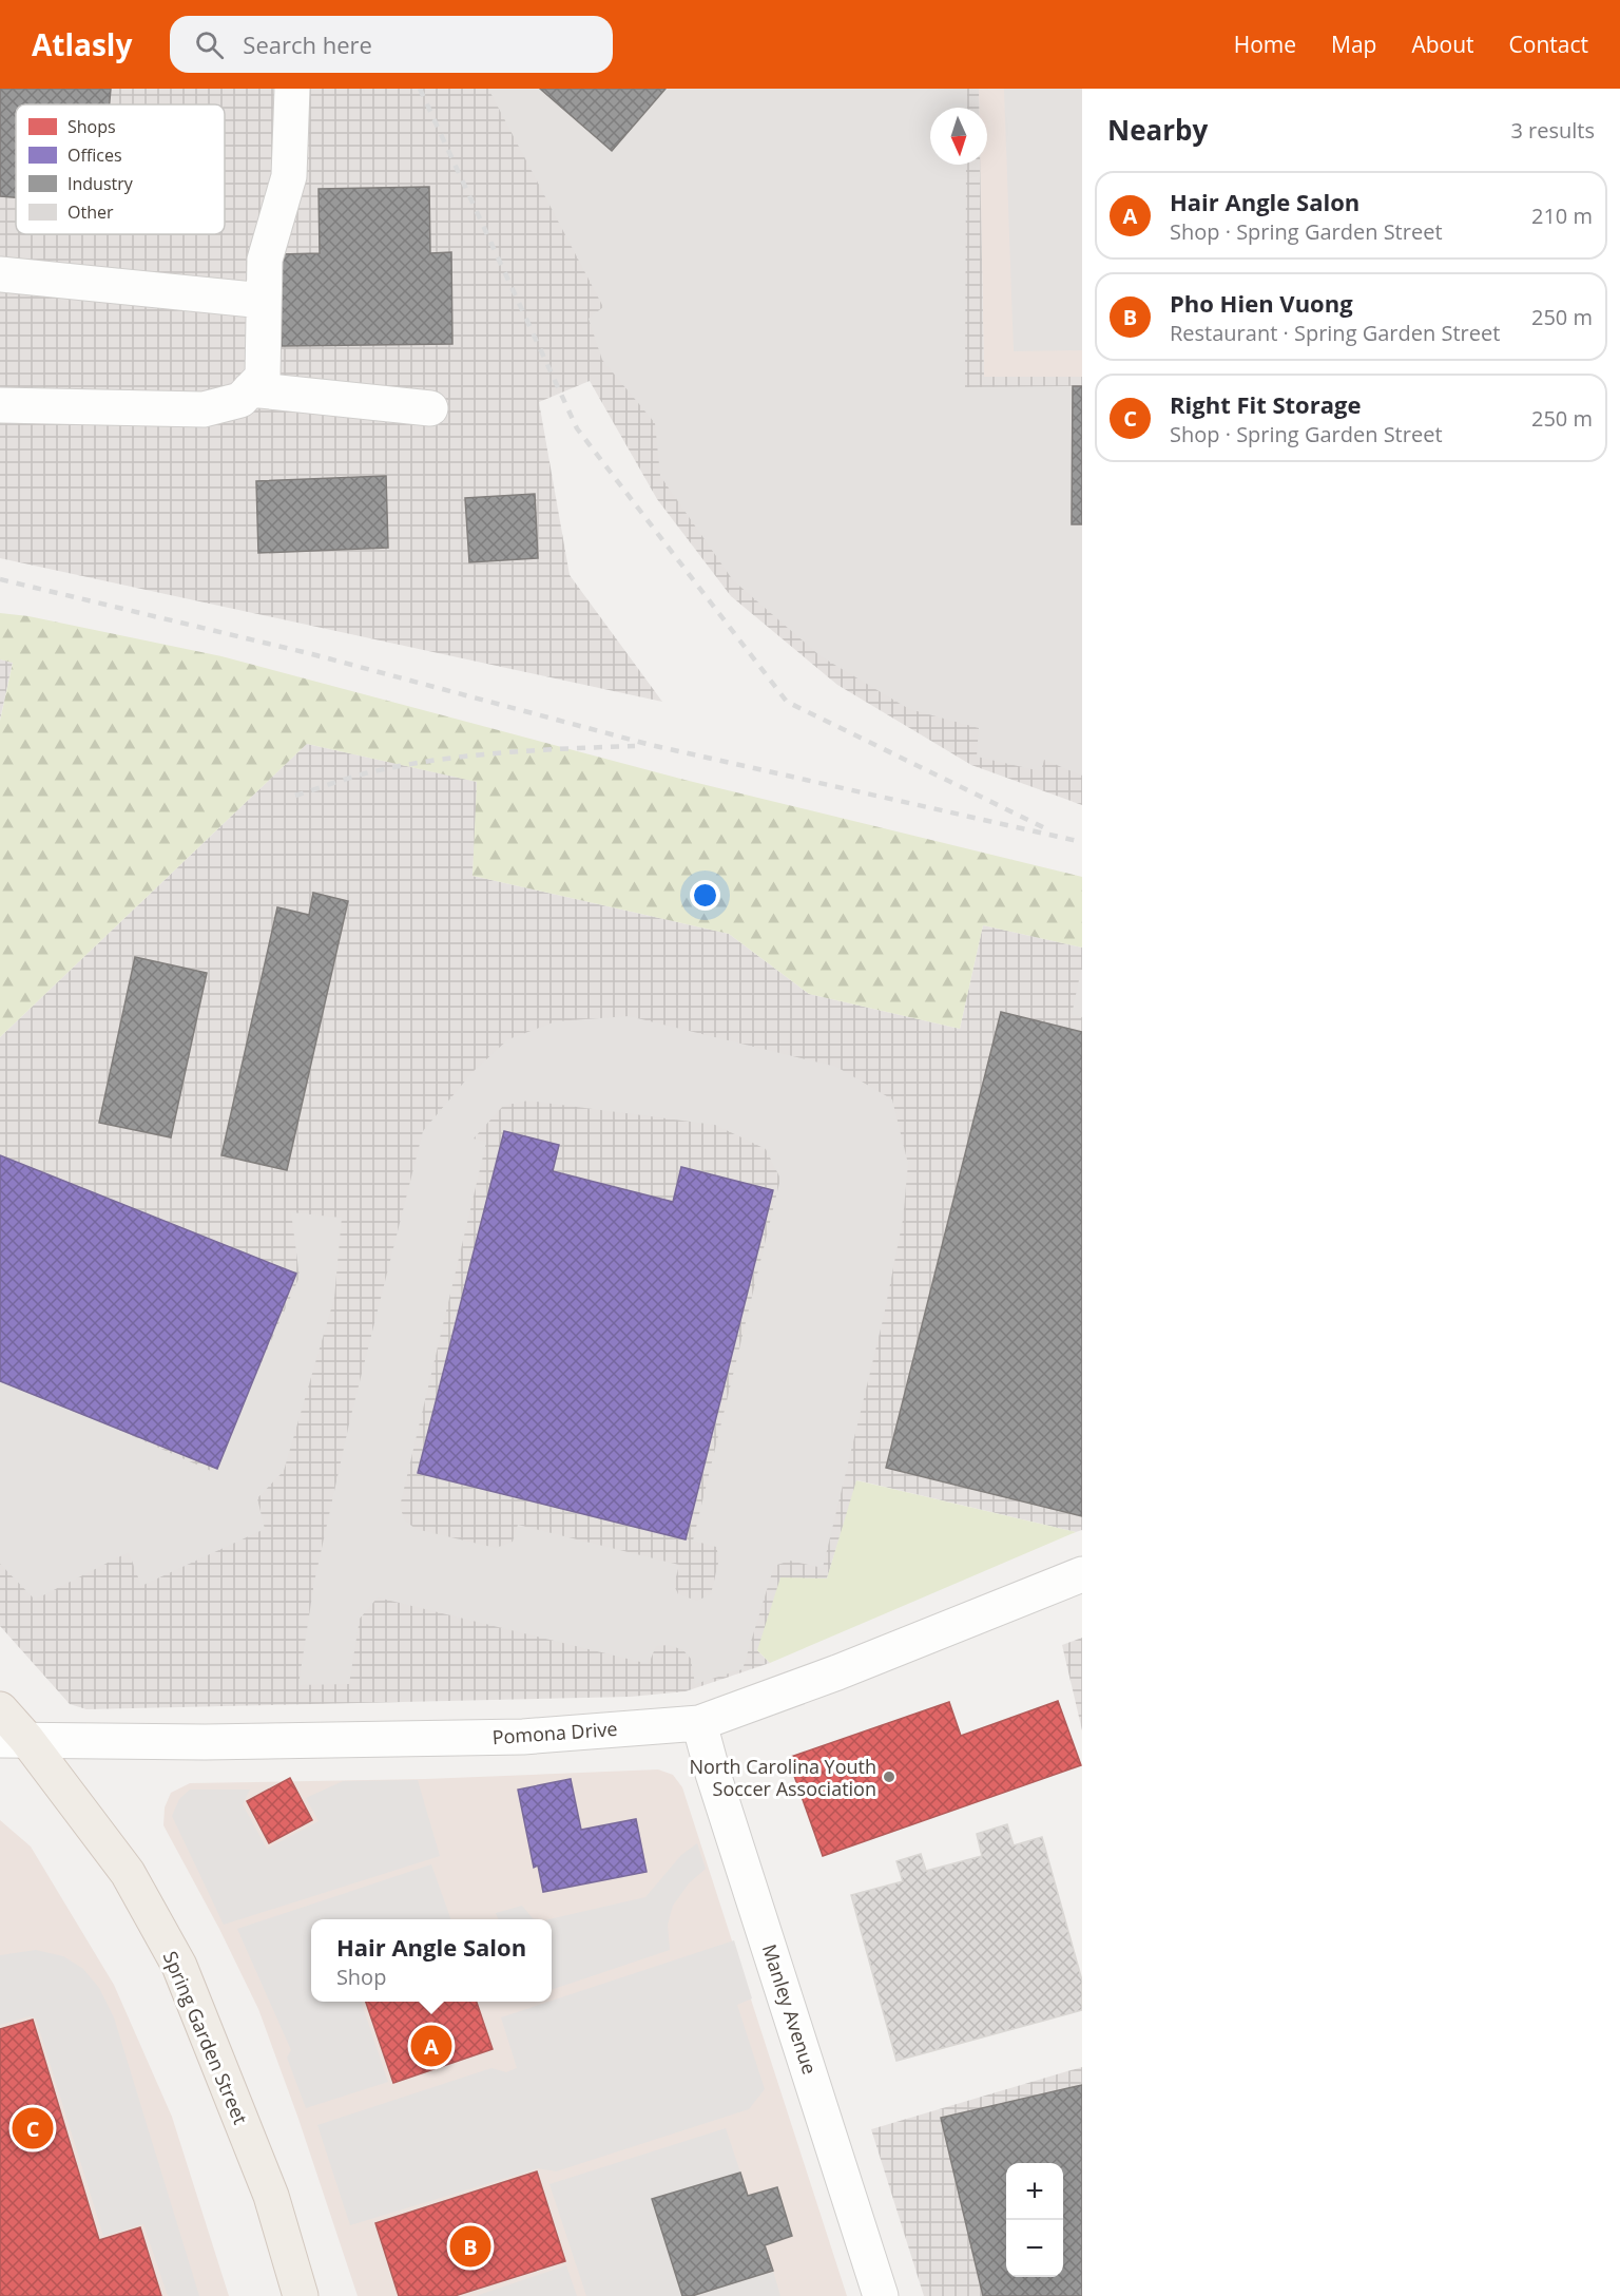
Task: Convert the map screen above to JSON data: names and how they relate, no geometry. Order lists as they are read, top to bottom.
{
  "streets": {
    "main road": ["Spring Garden Street"],
    "street": ["Pomona Drive", "Manley Avenue"]
  },
  "crossings": [
    ["Pomona Drive", "Manley Avenue"],
    ["Pomona Drive", "Spring Garden Street"]
  ],
  "places": ["North Carolina Youth Soccer Association"],
  "legend": [
    "Shops",
    "Offices",
    "Industry",
    "Other"
  ],
  "north": "bottom",
  "page": {
    "header": "Atlasly",
    "search": "Search here",
    "nav": [
      "Home",
      "Map",
      "About",
      "Contact"
    ],
    "heading": ["Nearby", "3 results"],
    "list": [
      {
        "mark": "A",
        "name": "Hair Angle Salon",
        "note": "Shop · Spring Garden Street",
        "value": "210 m"
      },
      {
        "mark": "B",
        "name": "Pho Hien Vuong",
        "note": "Restaurant · Spring Garden Street",
        "value": "250 m"
      },
      {
        "mark": "C",
        "name": "Right Fit Storage",
        "note": "Shop · Spring Garden Street",
        "value": "250 m"
      }
    ],
    "popup": ["Hair Angle Salon", "Shop"],
    "pins": ["A", "C", "B"],
    "map_buttons": ["+", "−"]
  }
}
